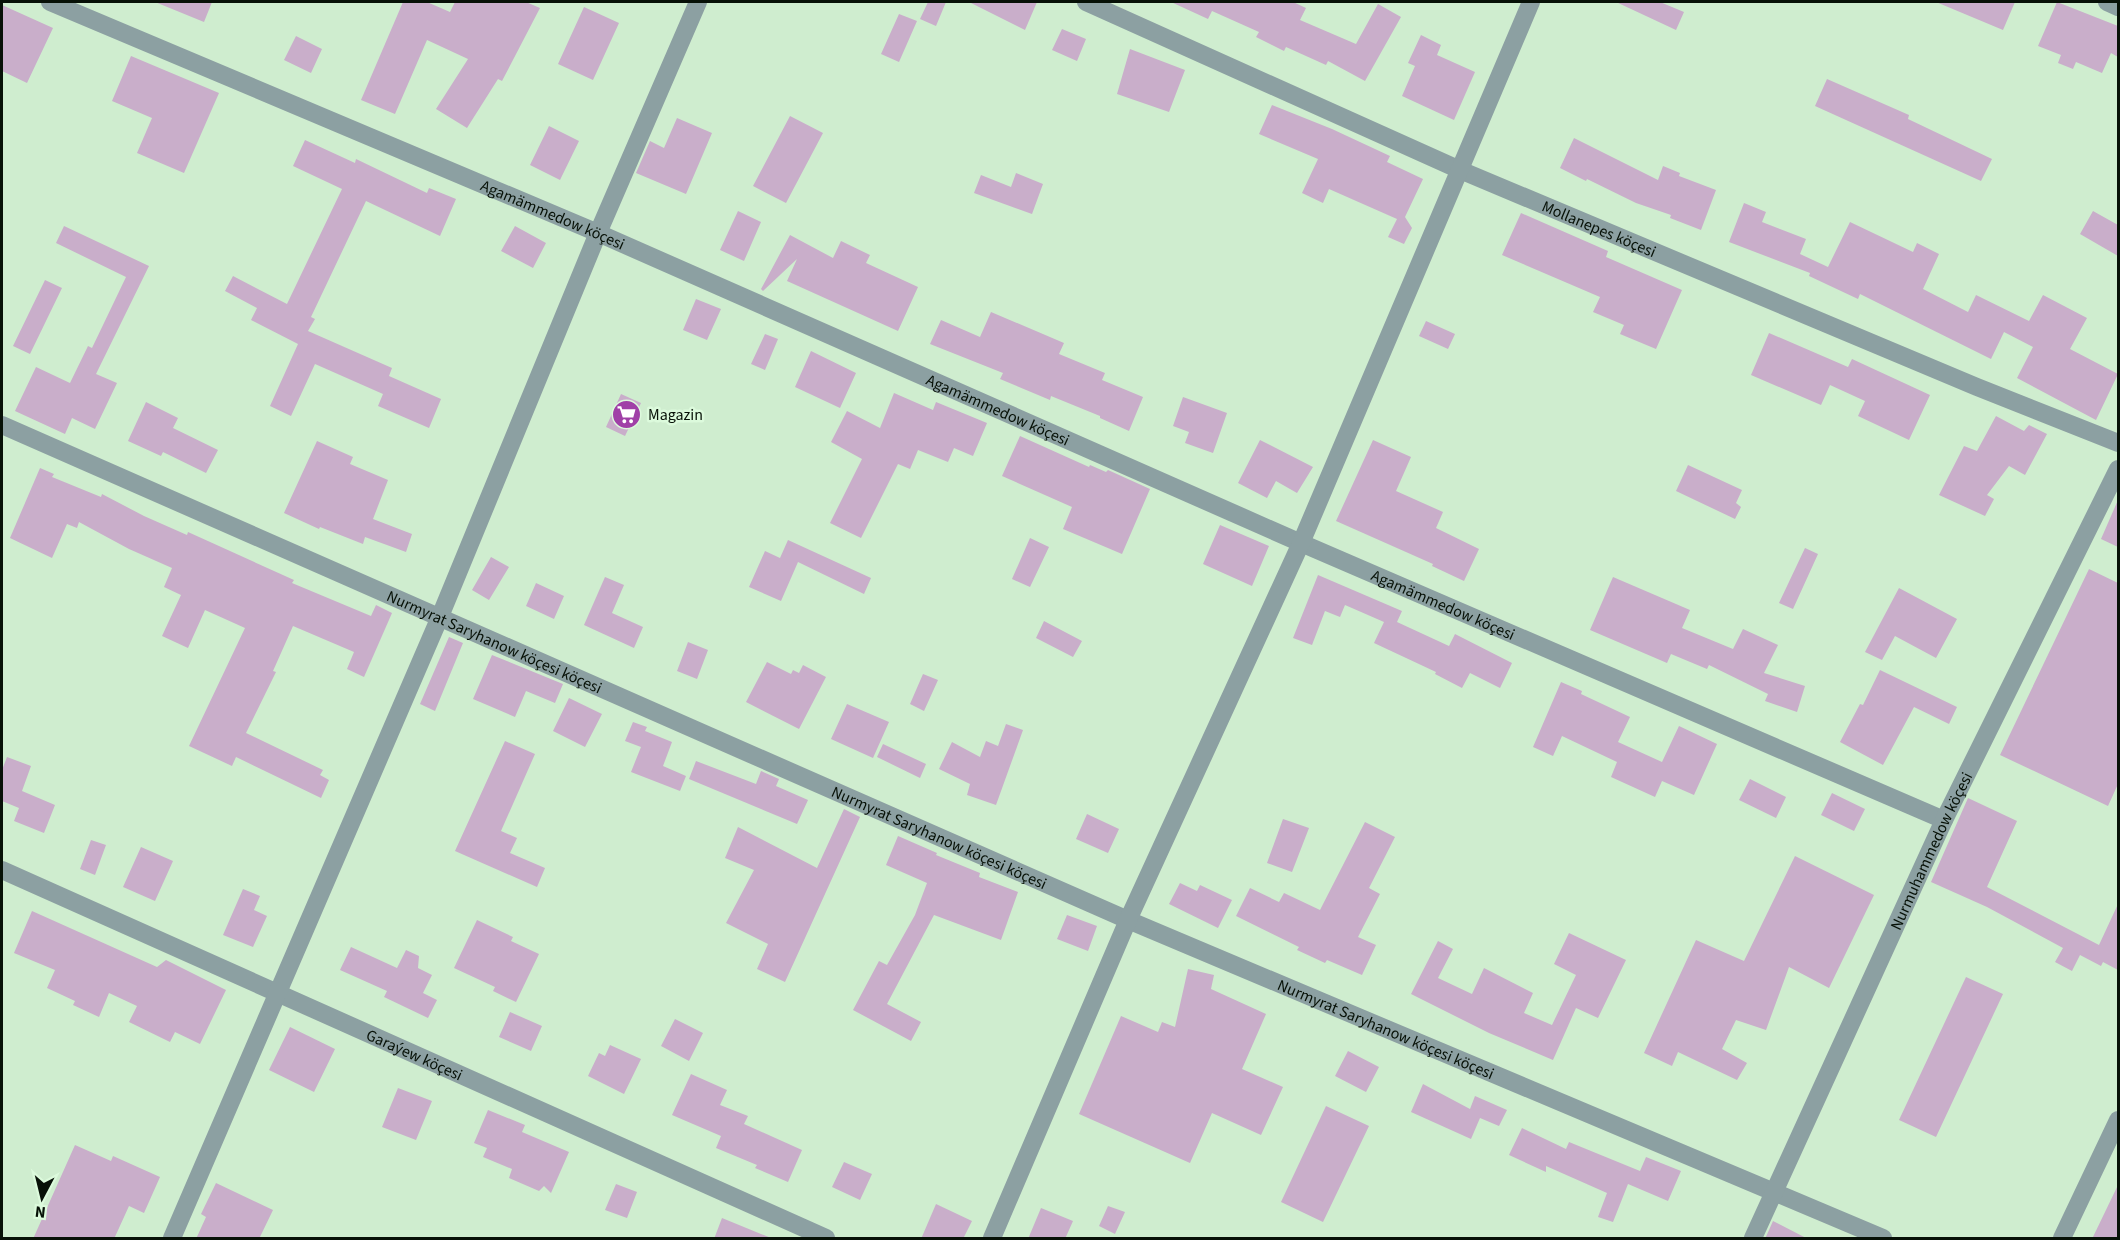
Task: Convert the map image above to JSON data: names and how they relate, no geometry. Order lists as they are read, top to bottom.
{
  "streets": {
    "street": [
      "Agamämmedow köçesi",
      "Mollanepes köçesi",
      "Nurmyrat Saryhanow köçesi köçesi",
      "Nurmuhammedow köçesi",
      "Garaýew köçesi"
    ]
  },
  "crossings": [
    ["Agamämmedow köçesi", "Nurmuhammedow köçesi"],
    ["Nurmyrat Saryhanow köçesi köçesi", "Nurmuhammedow köçesi"]
  ],
  "places": {
    "supermarket": ["Magazin"]
  },
  "north": "bottom"
}
